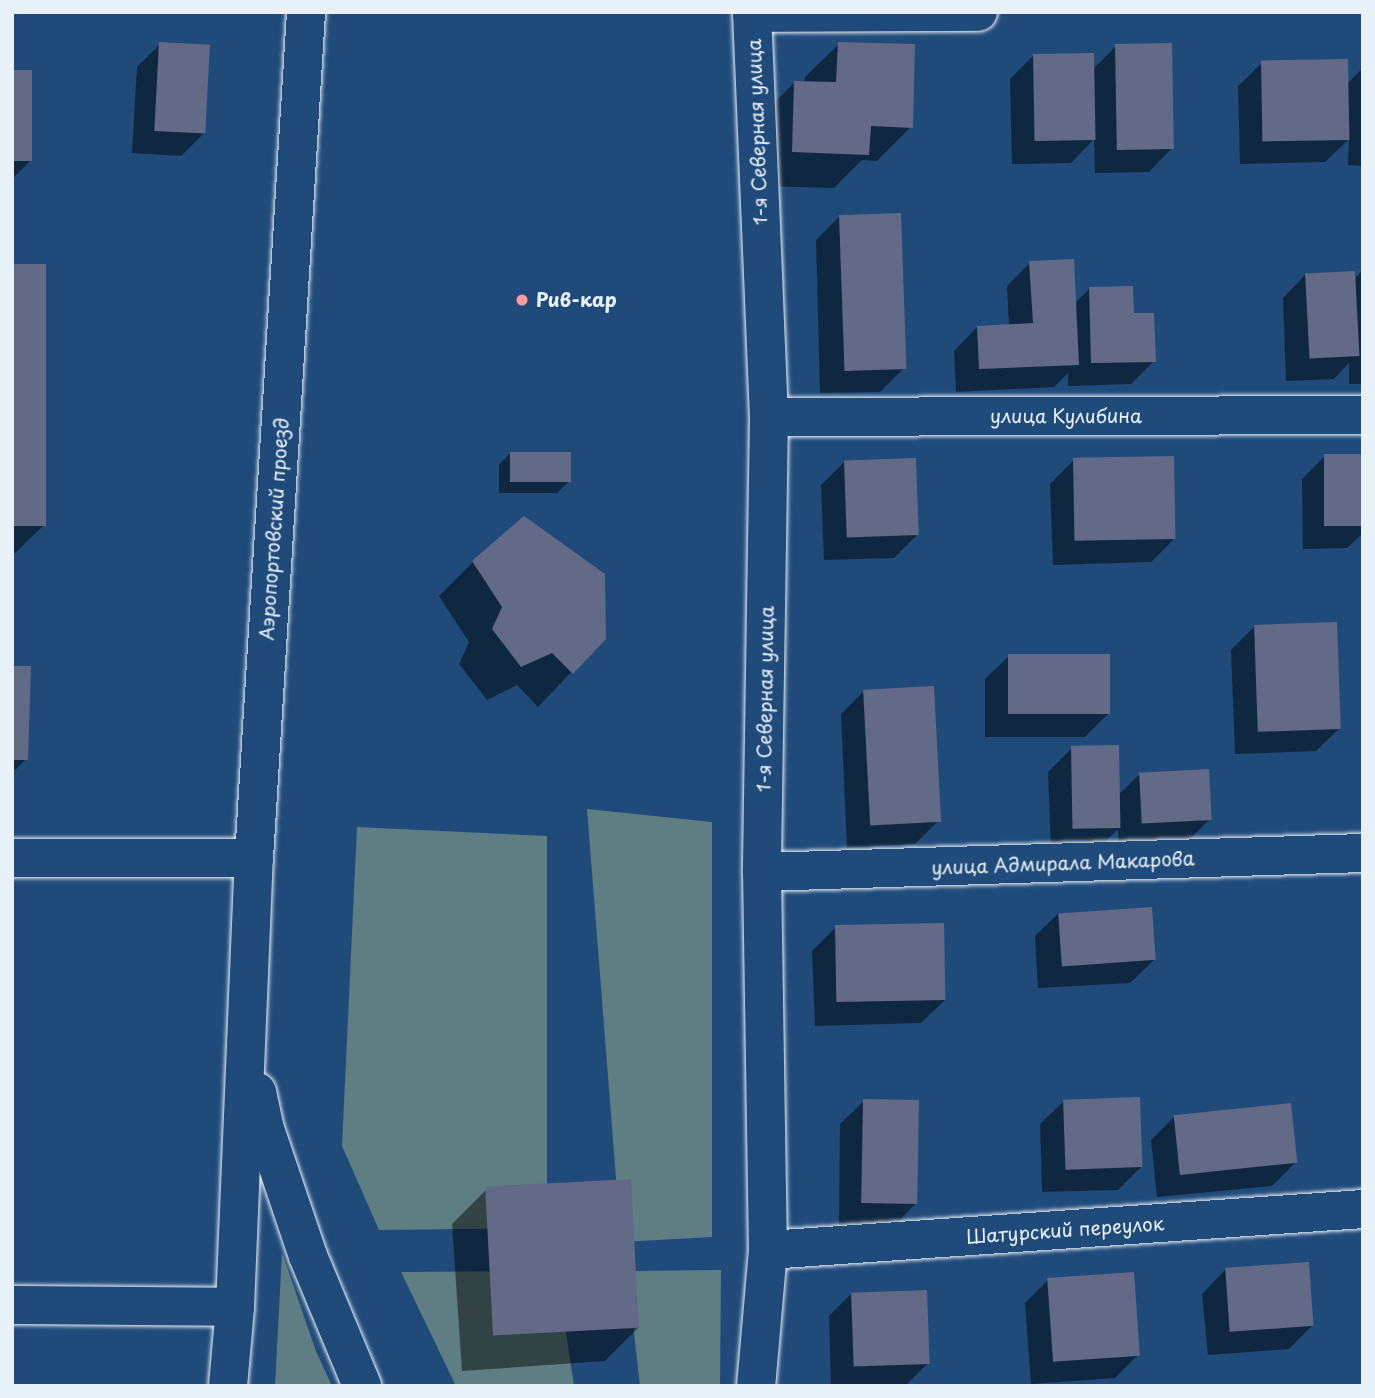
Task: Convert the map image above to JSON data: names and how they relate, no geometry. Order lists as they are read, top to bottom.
{
  "streets": {
    "street": [
      "1-я Северная улица",
      "улица Кулибина",
      "Аэропортовский проезд",
      "улица Адмирала Макарова",
      "Шатурский переулок"
    ]
  },
  "crossings": [
    ["1-я Северная улица", "улица Кулибина"],
    ["1-я Северная улица", "улица Адмирала Макарова"],
    ["1-я Северная улица", "Шатурский переулок"]
  ],
  "places": ["Рив-кар"]
}
